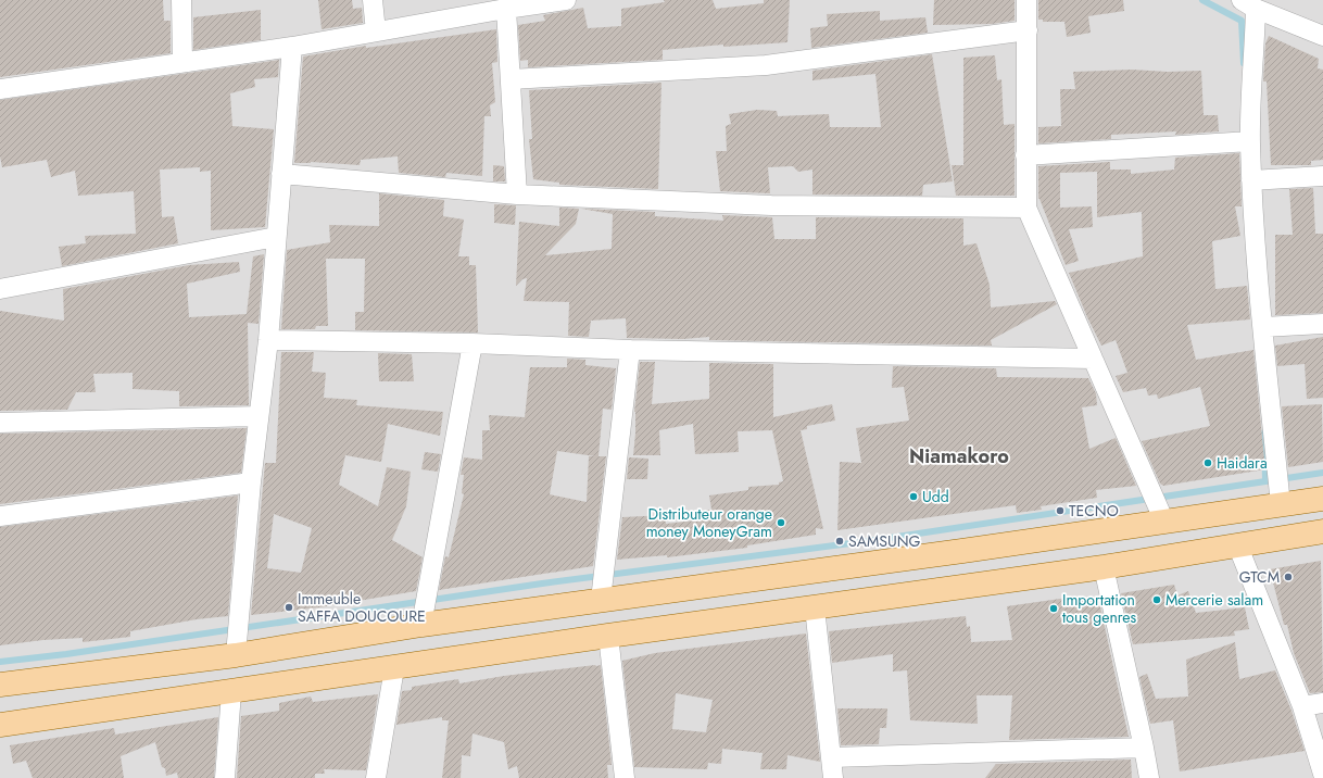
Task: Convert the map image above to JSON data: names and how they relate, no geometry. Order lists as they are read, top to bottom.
{
  "districts": ["Niamakoro"],
  "places": [
    "Haidara",
    "Udd",
    "TECNO",
    "Distributeur orange money MoneyGram",
    "SAMSUNG",
    "GTCM",
    "Mercerie salam",
    "Immeuble SAFFA DOUCOURE",
    "Importation tous genres"
  ]
}
